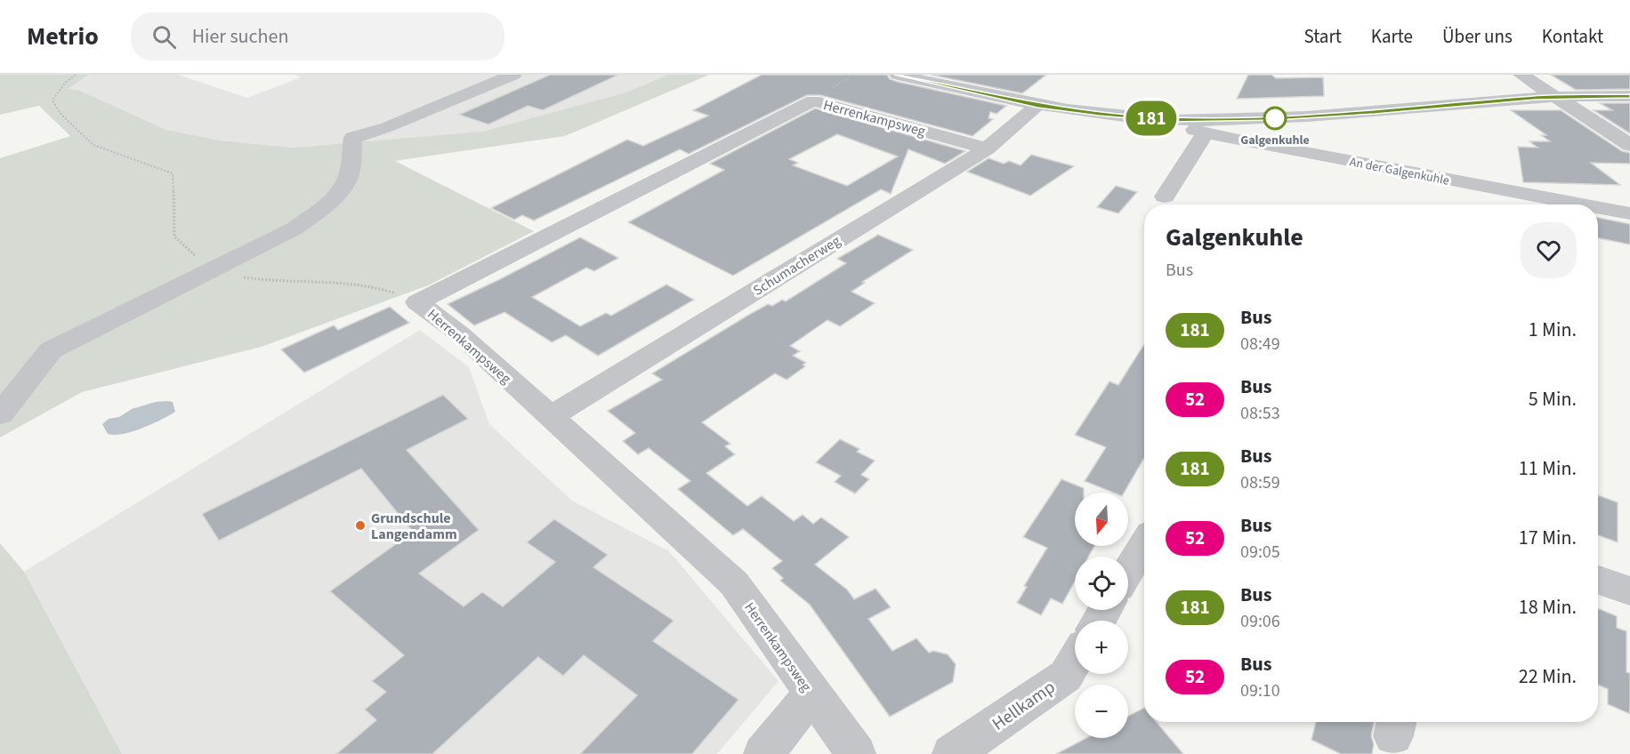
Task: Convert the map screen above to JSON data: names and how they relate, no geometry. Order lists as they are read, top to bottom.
{
  "streets": {
    "street": [
      "Herrenkampsweg",
      "An der Galgenkuhle",
      "Schumacherweg",
      "Hellkamp"
    ]
  },
  "crossings": [
    ["Herrenkampsweg", "Schumacherweg"]
  ],
  "places": ["Galgenkuhle", "Grundschule Langendamm"],
  "lines": ["bus line 181"],
  "north": "bottom",
  "page": {
    "header": "Metrio",
    "search": "Hier suchen",
    "nav": [
      "Start",
      "Karte",
      "Über uns",
      "Kontakt"
    ],
    "on_map": "181",
    "heading": ["Galgenkuhle", "Bus"],
    "list": [
      {
        "mark": "181",
        "name": "Bus",
        "note": "08:49",
        "value": "1 Min."
      },
      {
        "mark": "52",
        "name": "Bus",
        "note": "08:53",
        "value": "5 Min."
      },
      {
        "mark": "181",
        "name": "Bus",
        "note": "08:59",
        "value": "11 Min."
      },
      {
        "mark": "52",
        "name": "Bus",
        "note": "09:05",
        "value": "17 Min."
      },
      {
        "mark": "181",
        "name": "Bus",
        "note": "09:06",
        "value": "18 Min."
      },
      {
        "mark": "52",
        "name": "Bus",
        "note": "09:10",
        "value": "22 Min."
      }
    ],
    "map_buttons": ["+", "−"]
  }
}
